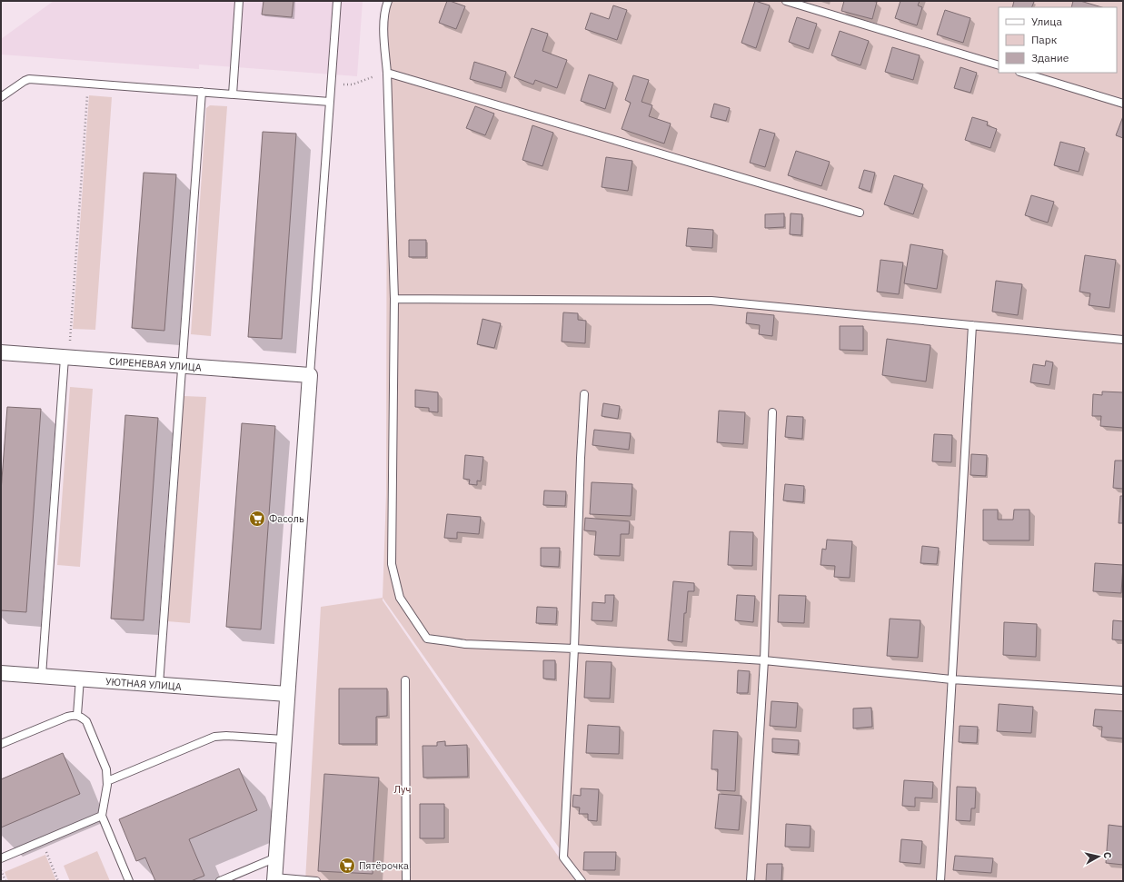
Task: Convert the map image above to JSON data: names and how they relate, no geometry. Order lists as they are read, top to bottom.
{
  "streets": {
    "street": ["СИРЕНЕВАЯ УЛИЦА", "УЮТНАЯ УЛИЦА"]
  },
  "parks": ["Луч"],
  "places": {
    "supermarket": ["Фасоль", "Пятёрочка"]
  },
  "legend": ["Улица", "Парк", "Здание"],
  "north": "right"
}
